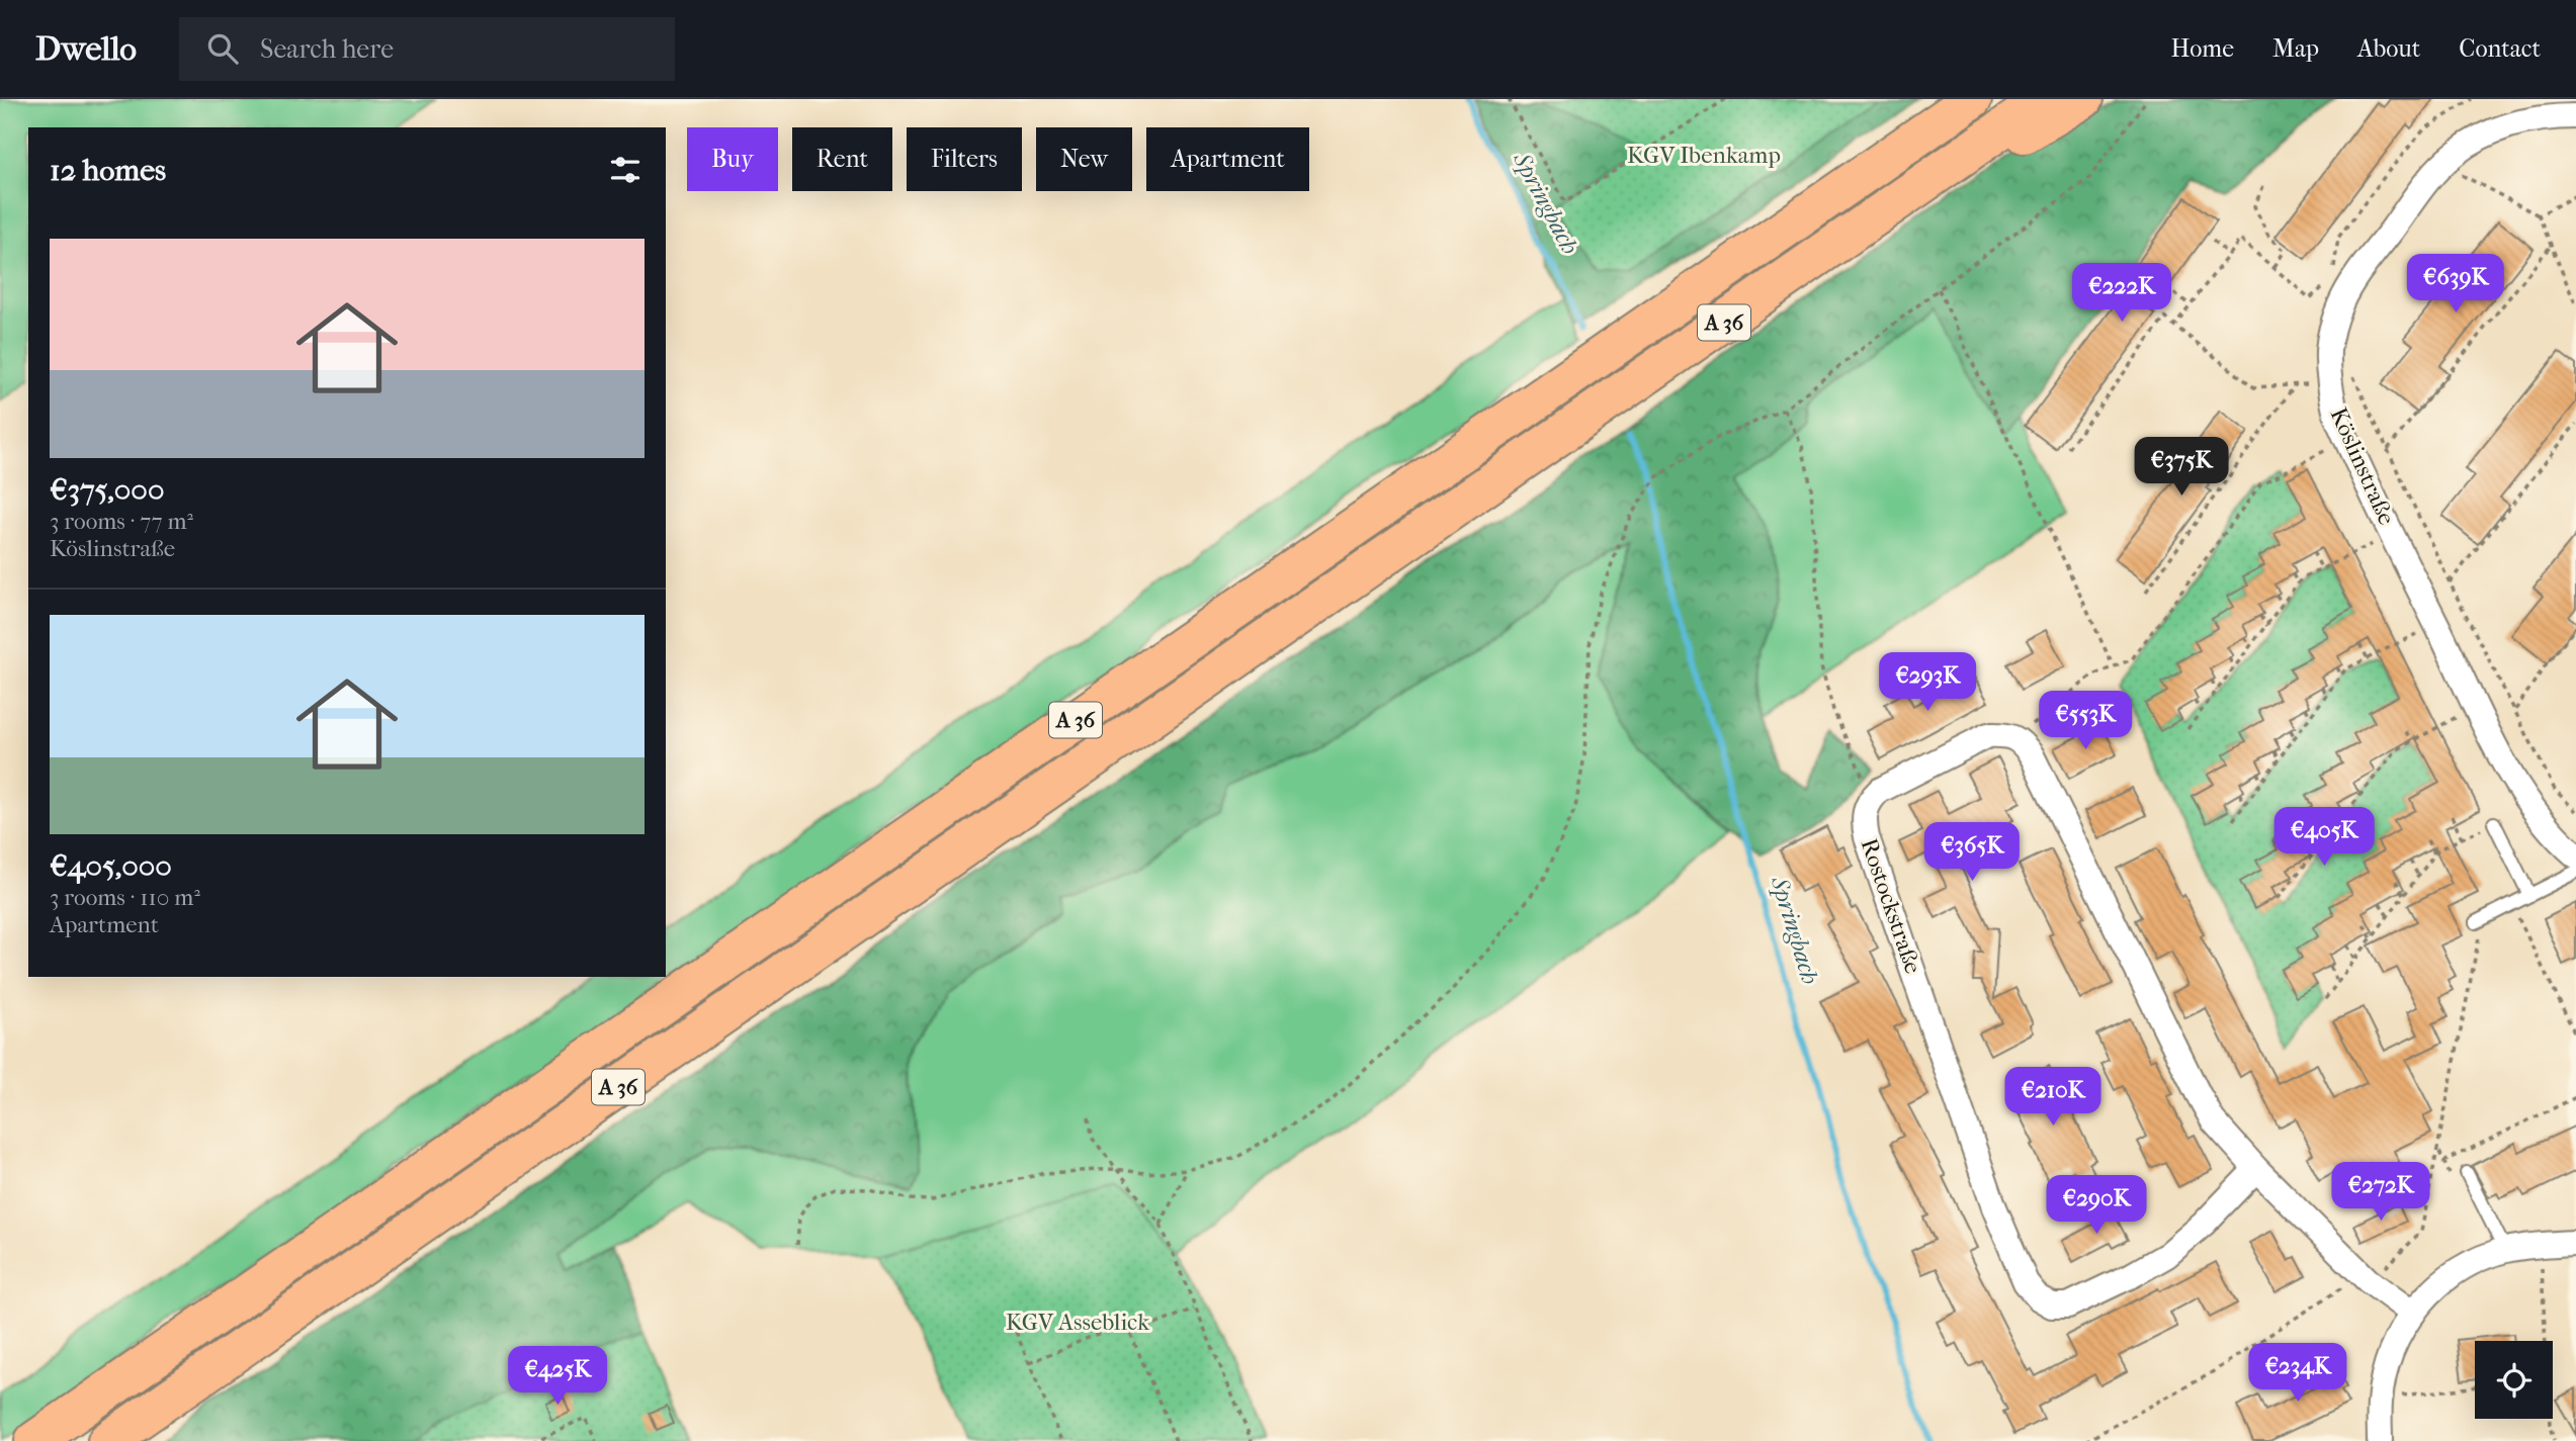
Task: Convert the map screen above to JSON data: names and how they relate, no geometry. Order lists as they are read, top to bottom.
{
  "streets": {
    "highway": ["A 36"],
    "street": ["Köslinstraße", "Rostockstraße"]
  },
  "water": ["Springbach"],
  "parks": ["KGV Ibenkamp", "KGV Asseblick"],
  "page": {
    "header": "Dwello",
    "search": "Search here",
    "nav": [
      "Home",
      "Map",
      "About",
      "Contact"
    ],
    "chip": [
      "Buy",
      "Rent",
      "Filters",
      "New",
      "Apartment"
    ],
    "heading": "12 homes",
    "list": [
      {
        "name": "€375,000",
        "note": "3 rooms · 77 m² · Köslinstraße"
      },
      {
        "name": "€405,000",
        "note": "3 rooms · 110 m² · Apartment"
      }
    ],
    "price": [
      "€639K",
      "€222K",
      "€375K",
      "€293K",
      "€553K",
      "€405K",
      "€365K",
      "€210K",
      "€272K",
      "€290K",
      "€234K",
      "€425K"
    ]
  }
}
